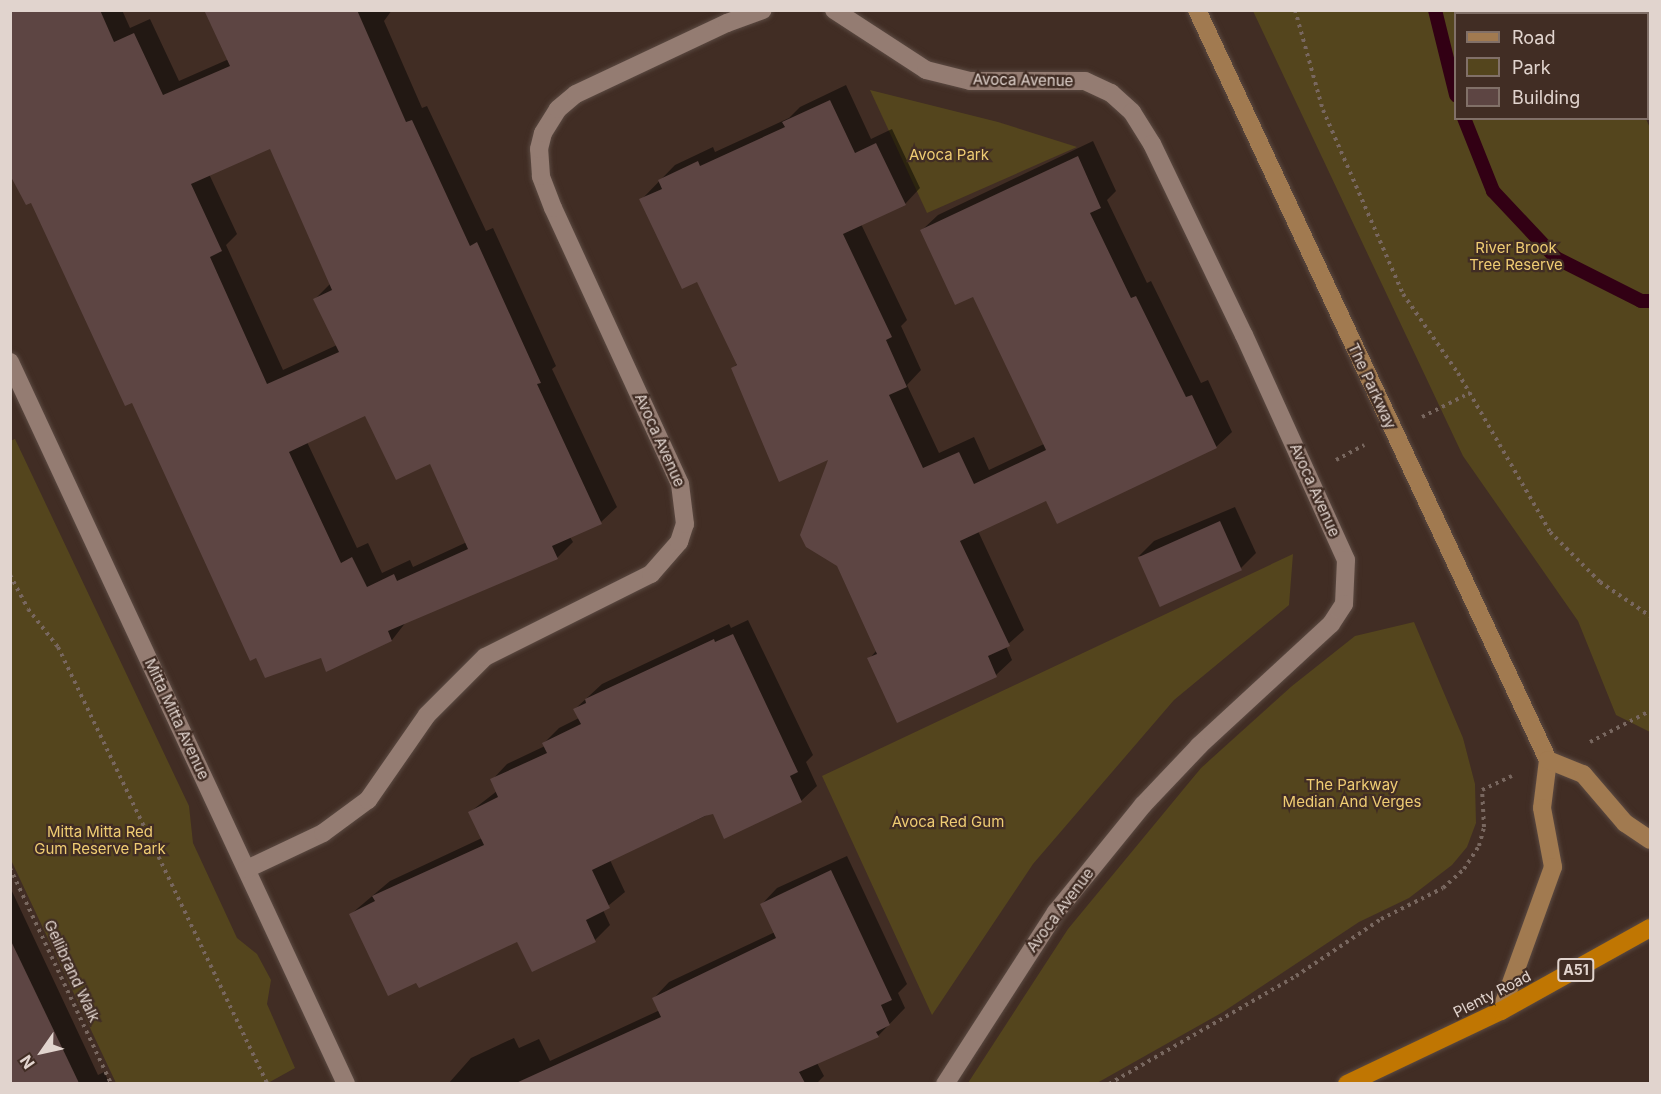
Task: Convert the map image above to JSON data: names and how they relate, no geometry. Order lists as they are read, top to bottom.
{
  "streets": {
    "highway": ["A51", "Plenty Road"],
    "street": ["Avoca Avenue", "The Parkway", "Mitta Mitta Avenue"],
    "path": ["Gellibrand Walk"]
  },
  "crossings": [
    ["Avoca Avenue", "Mitta Mitta Avenue"]
  ],
  "parks": [
    "Avoca Park",
    "River Brook Tree Reserve",
    "The Parkway Median And Verges",
    "Avoca Red Gum",
    "Mitta Mitta Red Gum Reserve Park"
  ],
  "legend": ["Road", "Park", "Building"],
  "north": "bottom left"
}
